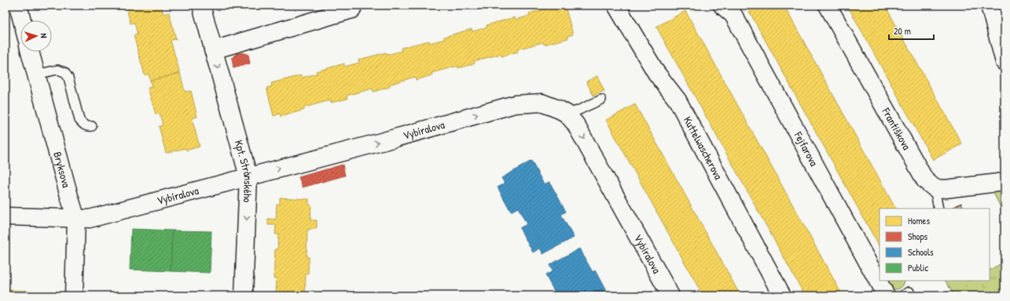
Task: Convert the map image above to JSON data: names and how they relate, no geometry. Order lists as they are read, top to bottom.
{
  "streets": {
    "street": [
      "Františkova",
      "Vybíralova",
      "Kuttelwascherova",
      "Fejfarova",
      "Bryksova",
      "Kpt. Stránského"
    ]
  },
  "crossings": [
    ["Vybíralova", "Bryksova"],
    ["Vybíralova", "Kpt. Stránského"]
  ],
  "one_way": ["Vybíralova", "Kpt. Stránského"],
  "legend": [
    "Homes",
    "Shops",
    "Schools",
    "Public"
  ],
  "scale_bar": "20 m",
  "north": "right"
}
